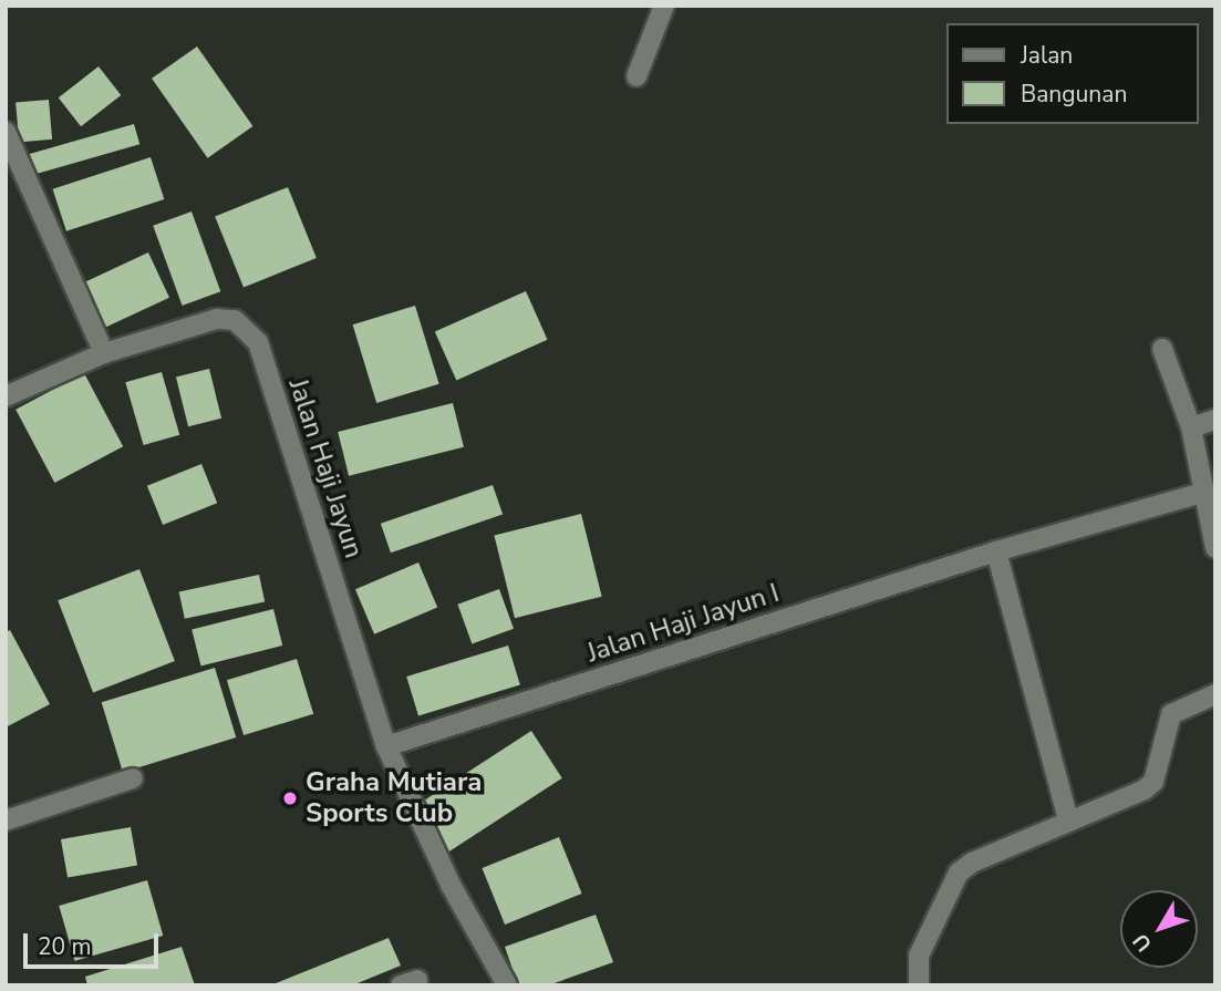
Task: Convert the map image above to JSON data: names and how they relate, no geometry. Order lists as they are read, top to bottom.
{
  "streets": {
    "street": ["Jalan Haji Jayun", "Jalan Haji Jayun I"]
  },
  "crossings": [
    ["Jalan Haji Jayun", "Jalan Haji Jayun I"]
  ],
  "places": ["Graha Mutiara Sports Club"],
  "legend": ["Jalan", "Bangunan"],
  "scale_bar": "20 m",
  "north": "bottom left"
}
